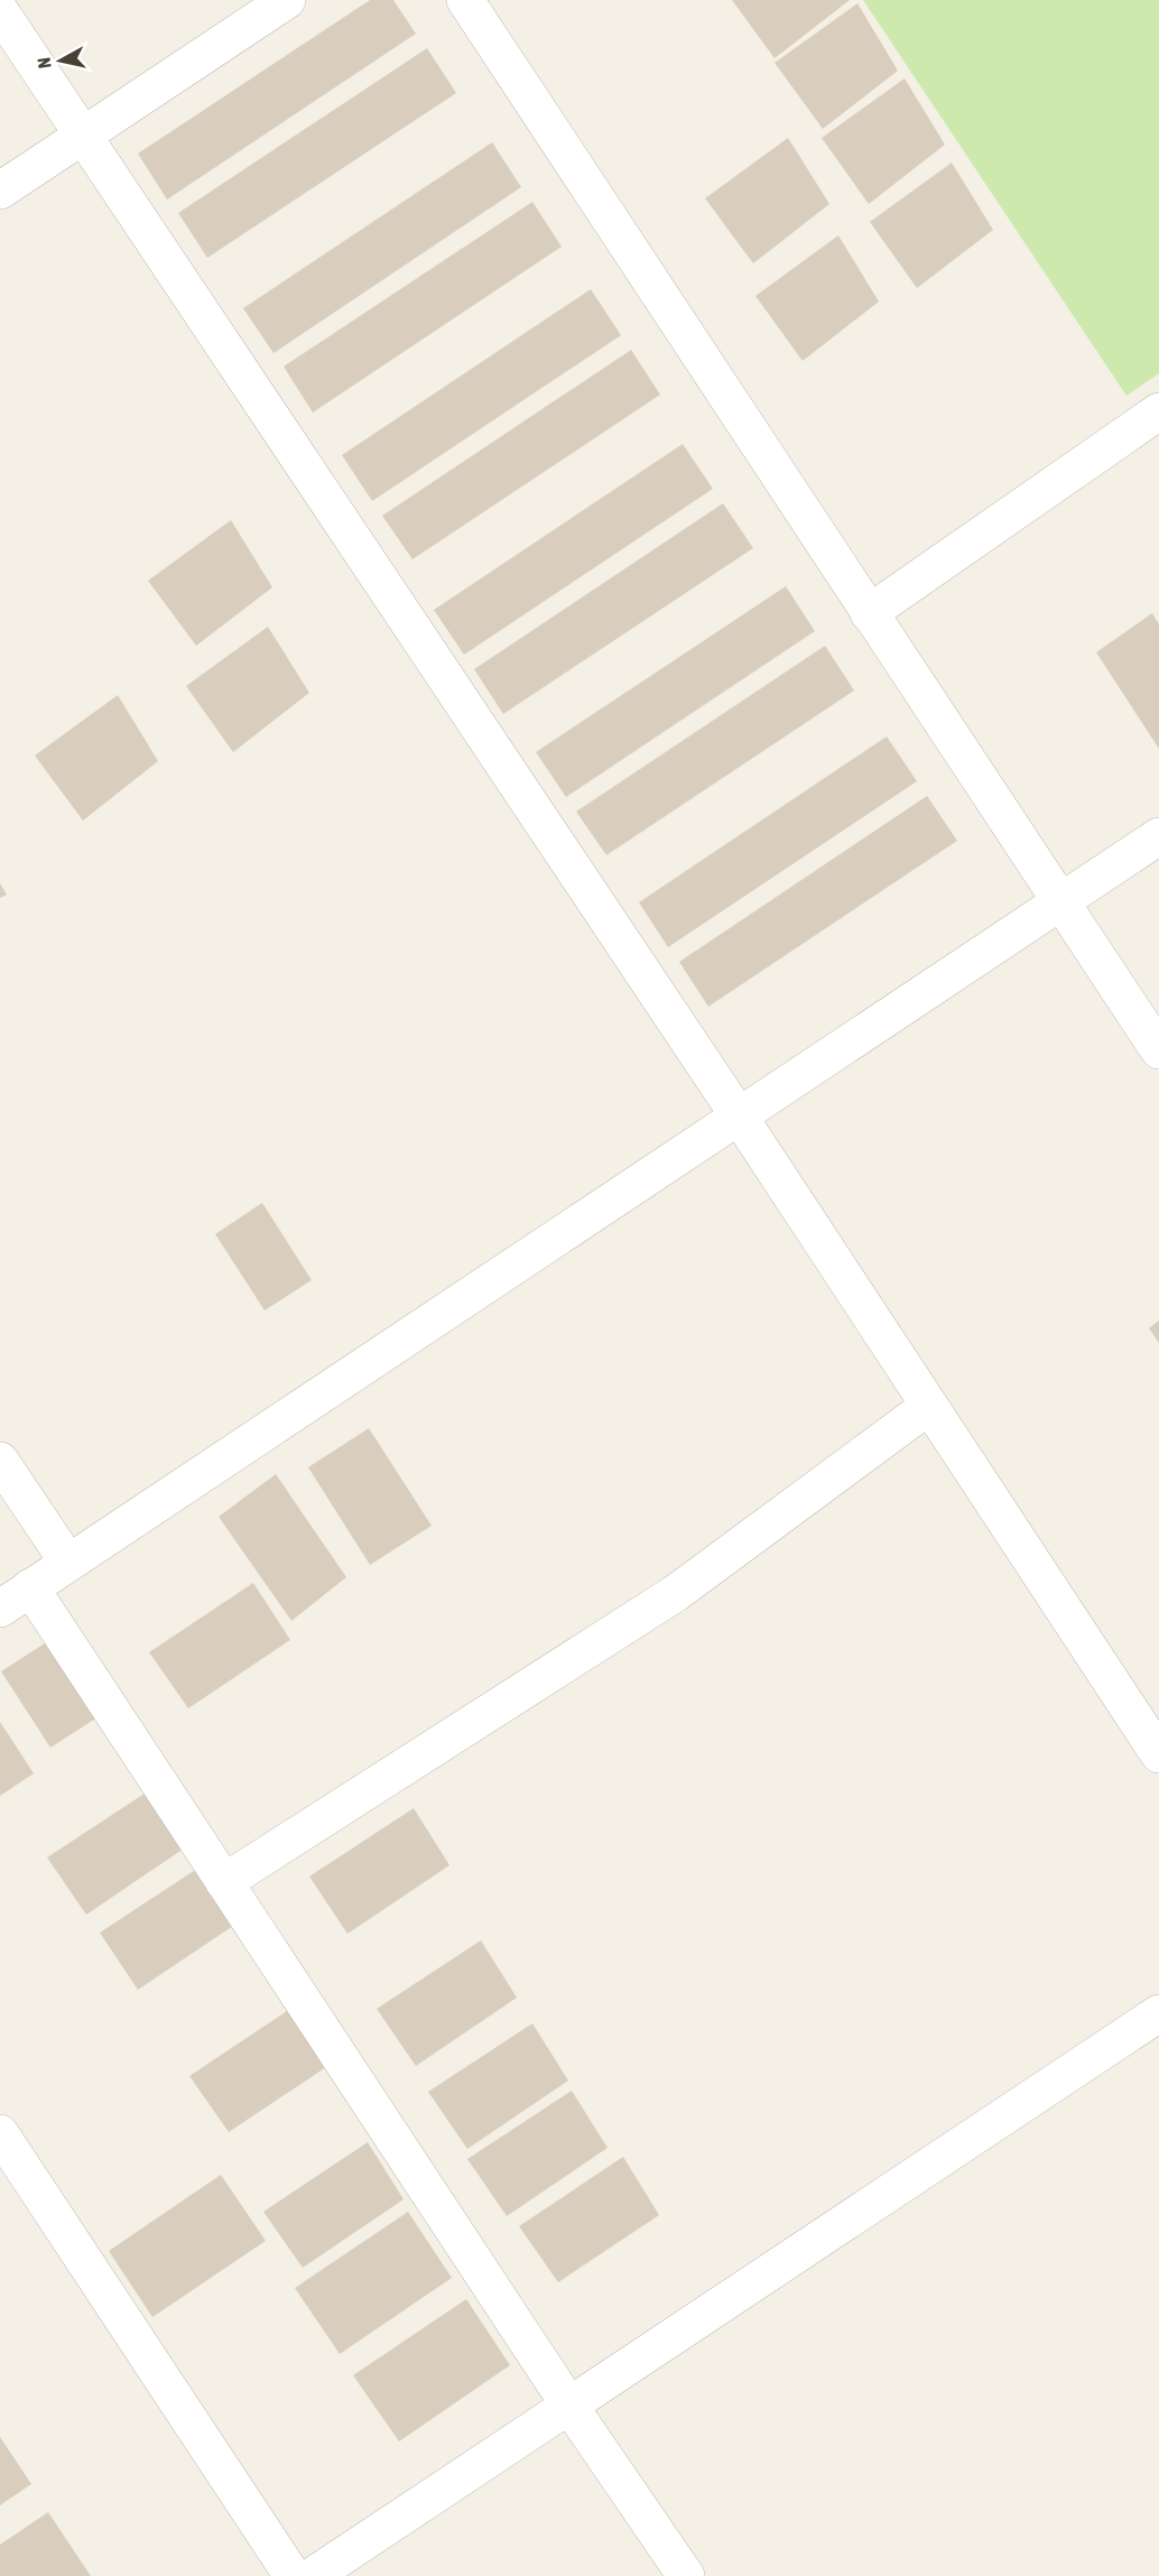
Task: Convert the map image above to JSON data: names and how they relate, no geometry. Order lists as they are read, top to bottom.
{
  "north": "left"
}
